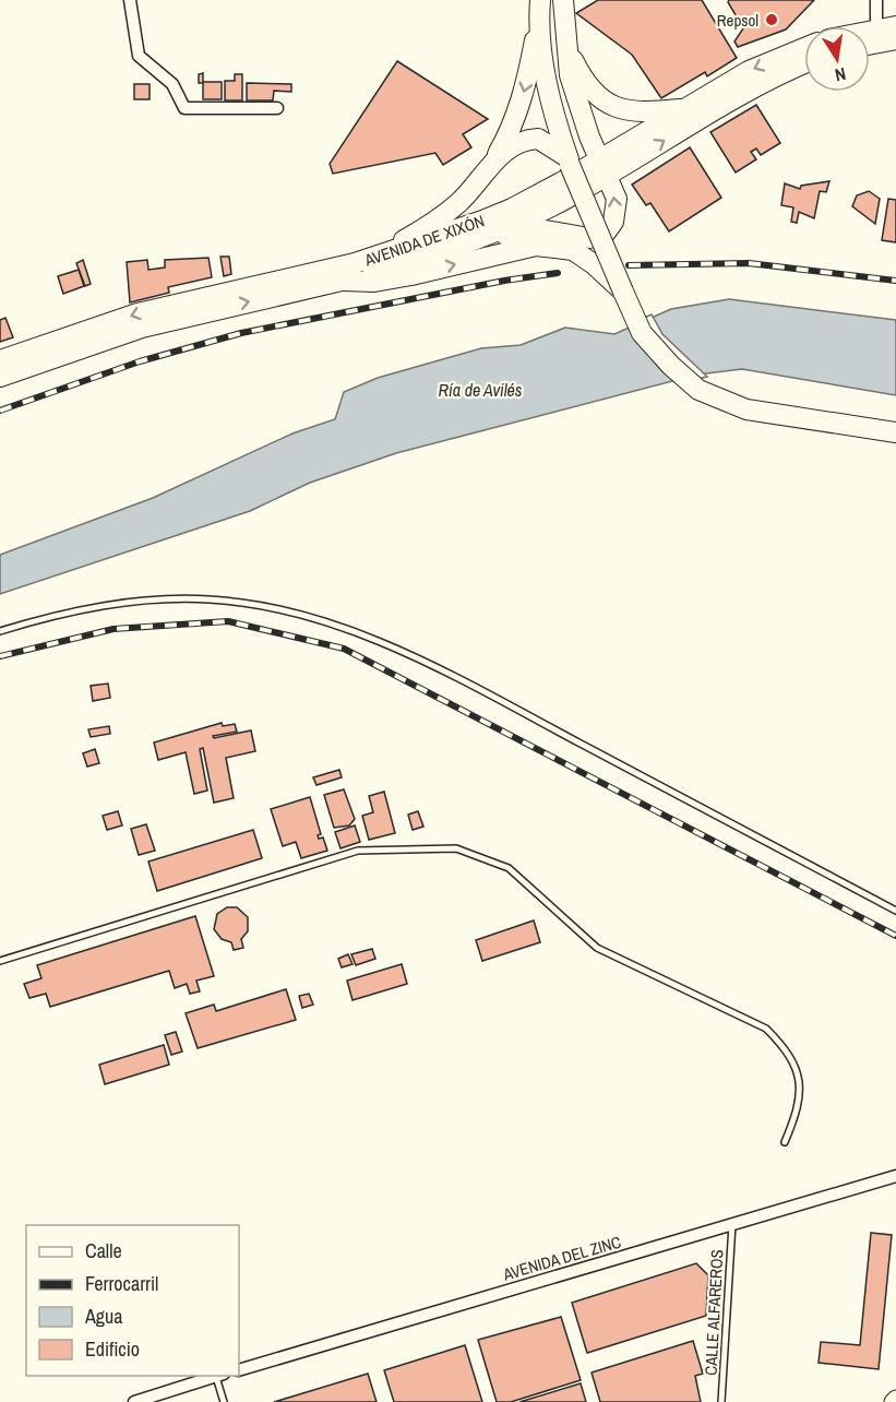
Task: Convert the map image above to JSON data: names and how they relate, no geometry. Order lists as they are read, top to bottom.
{
  "streets": {
    "highway": ["AVENIDA DE XIXÓN"],
    "street": ["AVENIDA DEL ZINC"],
    "lane": ["CALLE ALFAREROS"]
  },
  "crossings": [
    ["AVENIDA DEL ZINC", "CALLE ALFAREROS"]
  ],
  "water": ["Ría de Avilés"],
  "places": ["Repsol"],
  "legend": [
    "Calle",
    "Ferrocarril",
    "Agua",
    "Edificio"
  ],
  "north": "bottom"
}
